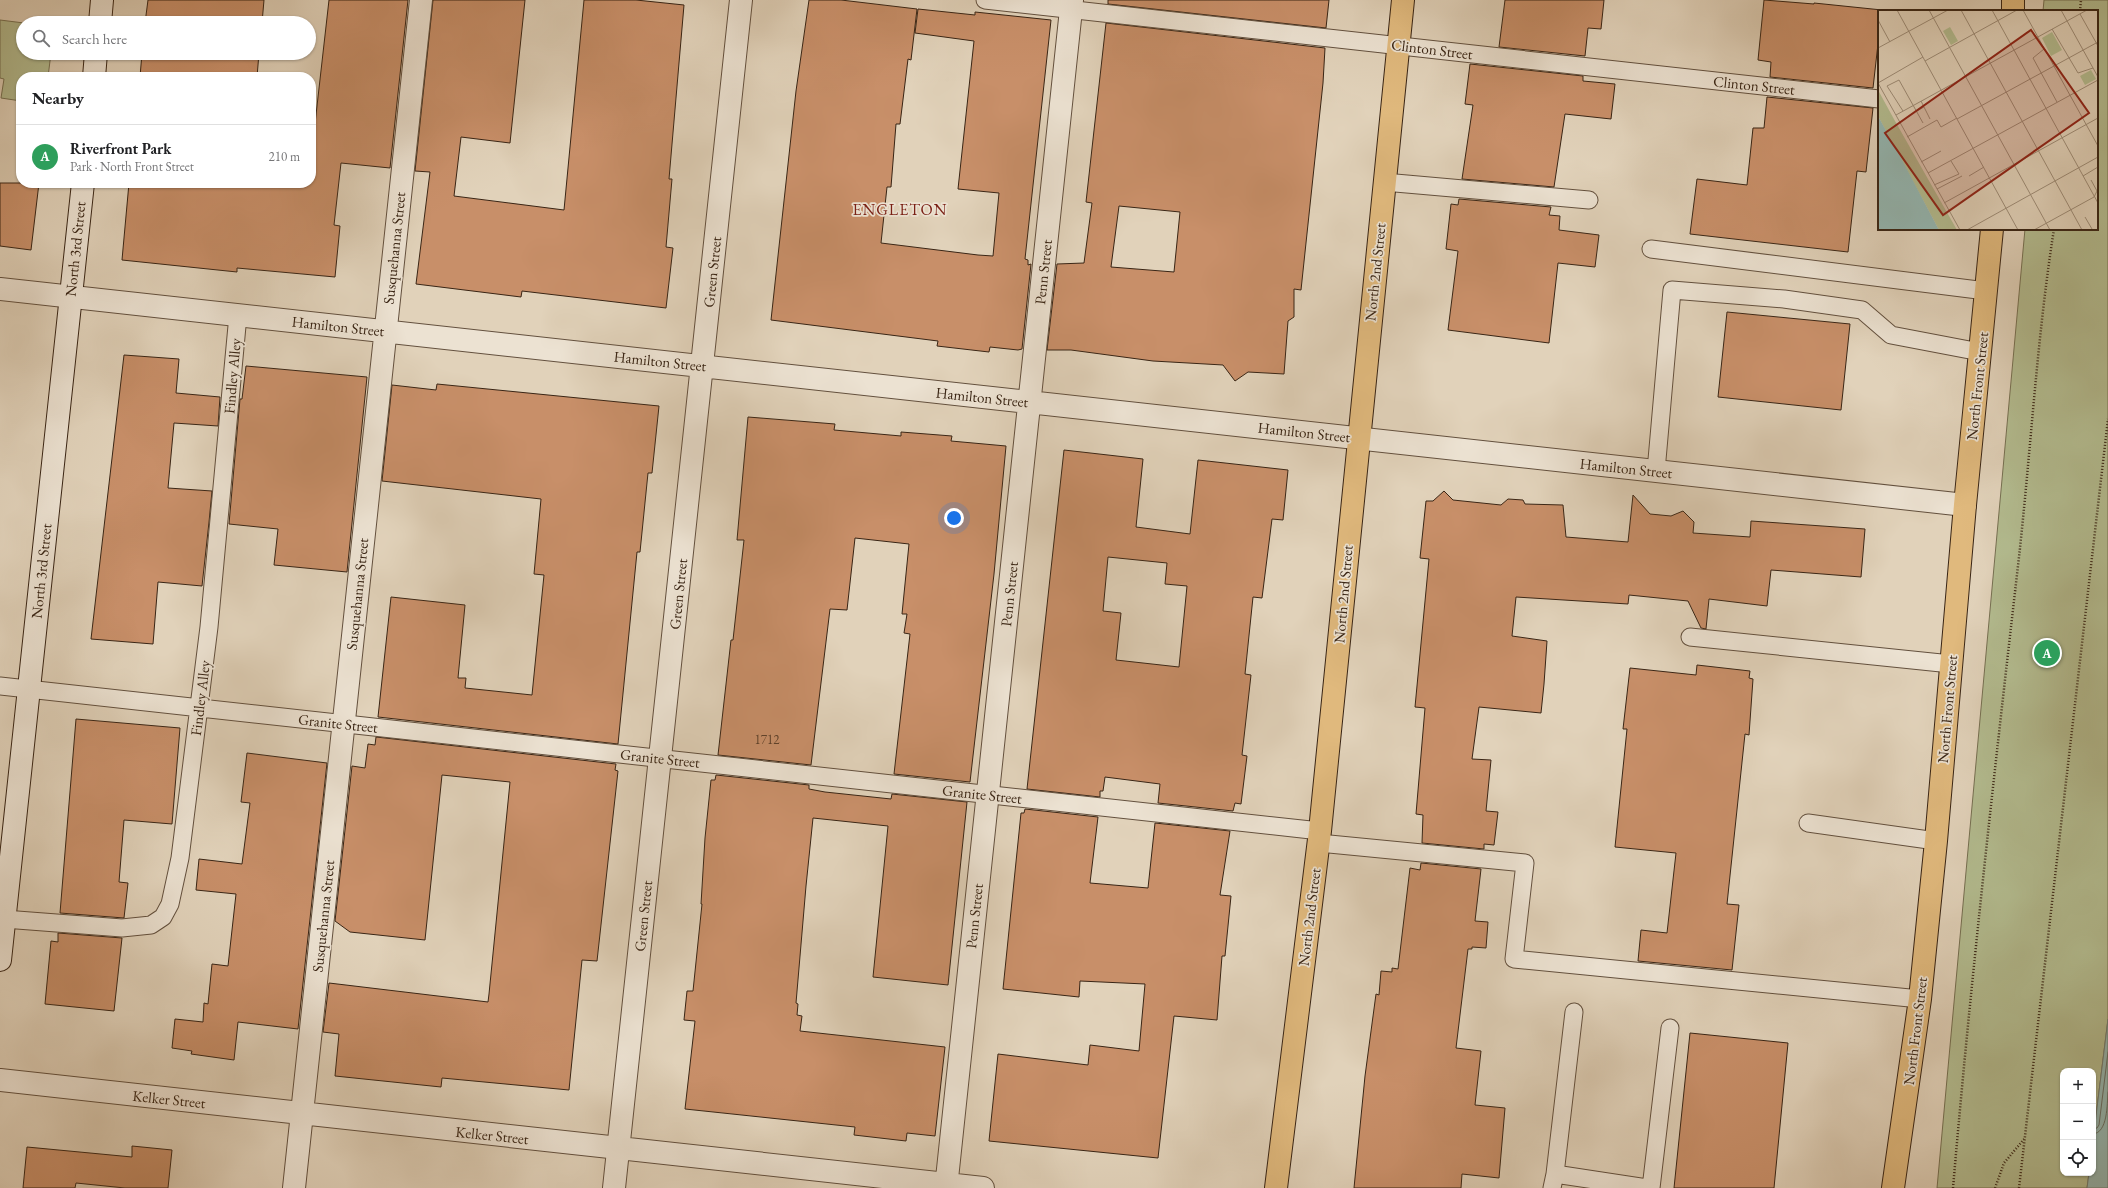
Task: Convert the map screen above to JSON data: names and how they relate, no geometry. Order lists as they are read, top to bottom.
{
  "streets": {
    "main road": ["North 2nd Street", "North Front Street"],
    "street": [
      "Susquehanna Street",
      "North 3rd Street",
      "Green Street",
      "Penn Street",
      "Hamilton Street",
      "Kelker Street"
    ],
    "lane": ["Clinton Street", "Findley Alley", "Granite Street"]
  },
  "crossings": [
    ["Clinton Street", "Penn Street"],
    ["Clinton Street", "North 2nd Street"],
    ["Susquehanna Street", "Hamilton Street"],
    ["Susquehanna Street", "Granite Street"],
    ["Susquehanna Street", "Kelker Street"],
    ["North 3rd Street", "Hamilton Street"],
    ["North 3rd Street", "Findley Alley"],
    ["North 3rd Street", "Granite Street"],
    ["Green Street", "Hamilton Street"],
    ["Green Street", "Granite Street"],
    ["Green Street", "Kelker Street"],
    ["Penn Street", "Hamilton Street"],
    ["Penn Street", "Granite Street"],
    ["Penn Street", "Kelker Street"],
    ["North 2nd Street", "Hamilton Street"],
    ["North 2nd Street", "Granite Street"],
    ["Hamilton Street", "Findley Alley"],
    ["Hamilton Street", "North Front Street"],
    ["Findley Alley", "Granite Street"],
    ["North Front Street", "Granite Street"]
  ],
  "districts": ["ENGLETON"],
  "house_numbers": ["1712"],
  "page": {
    "search": "Search here",
    "heading": "Nearby",
    "list": [
      {
        "mark": "A",
        "name": "Riverfront Park",
        "note": "Park · North Front Street",
        "value": "210 m"
      }
    ],
    "pins": "A",
    "map_buttons": ["+", "−"]
  }
}
